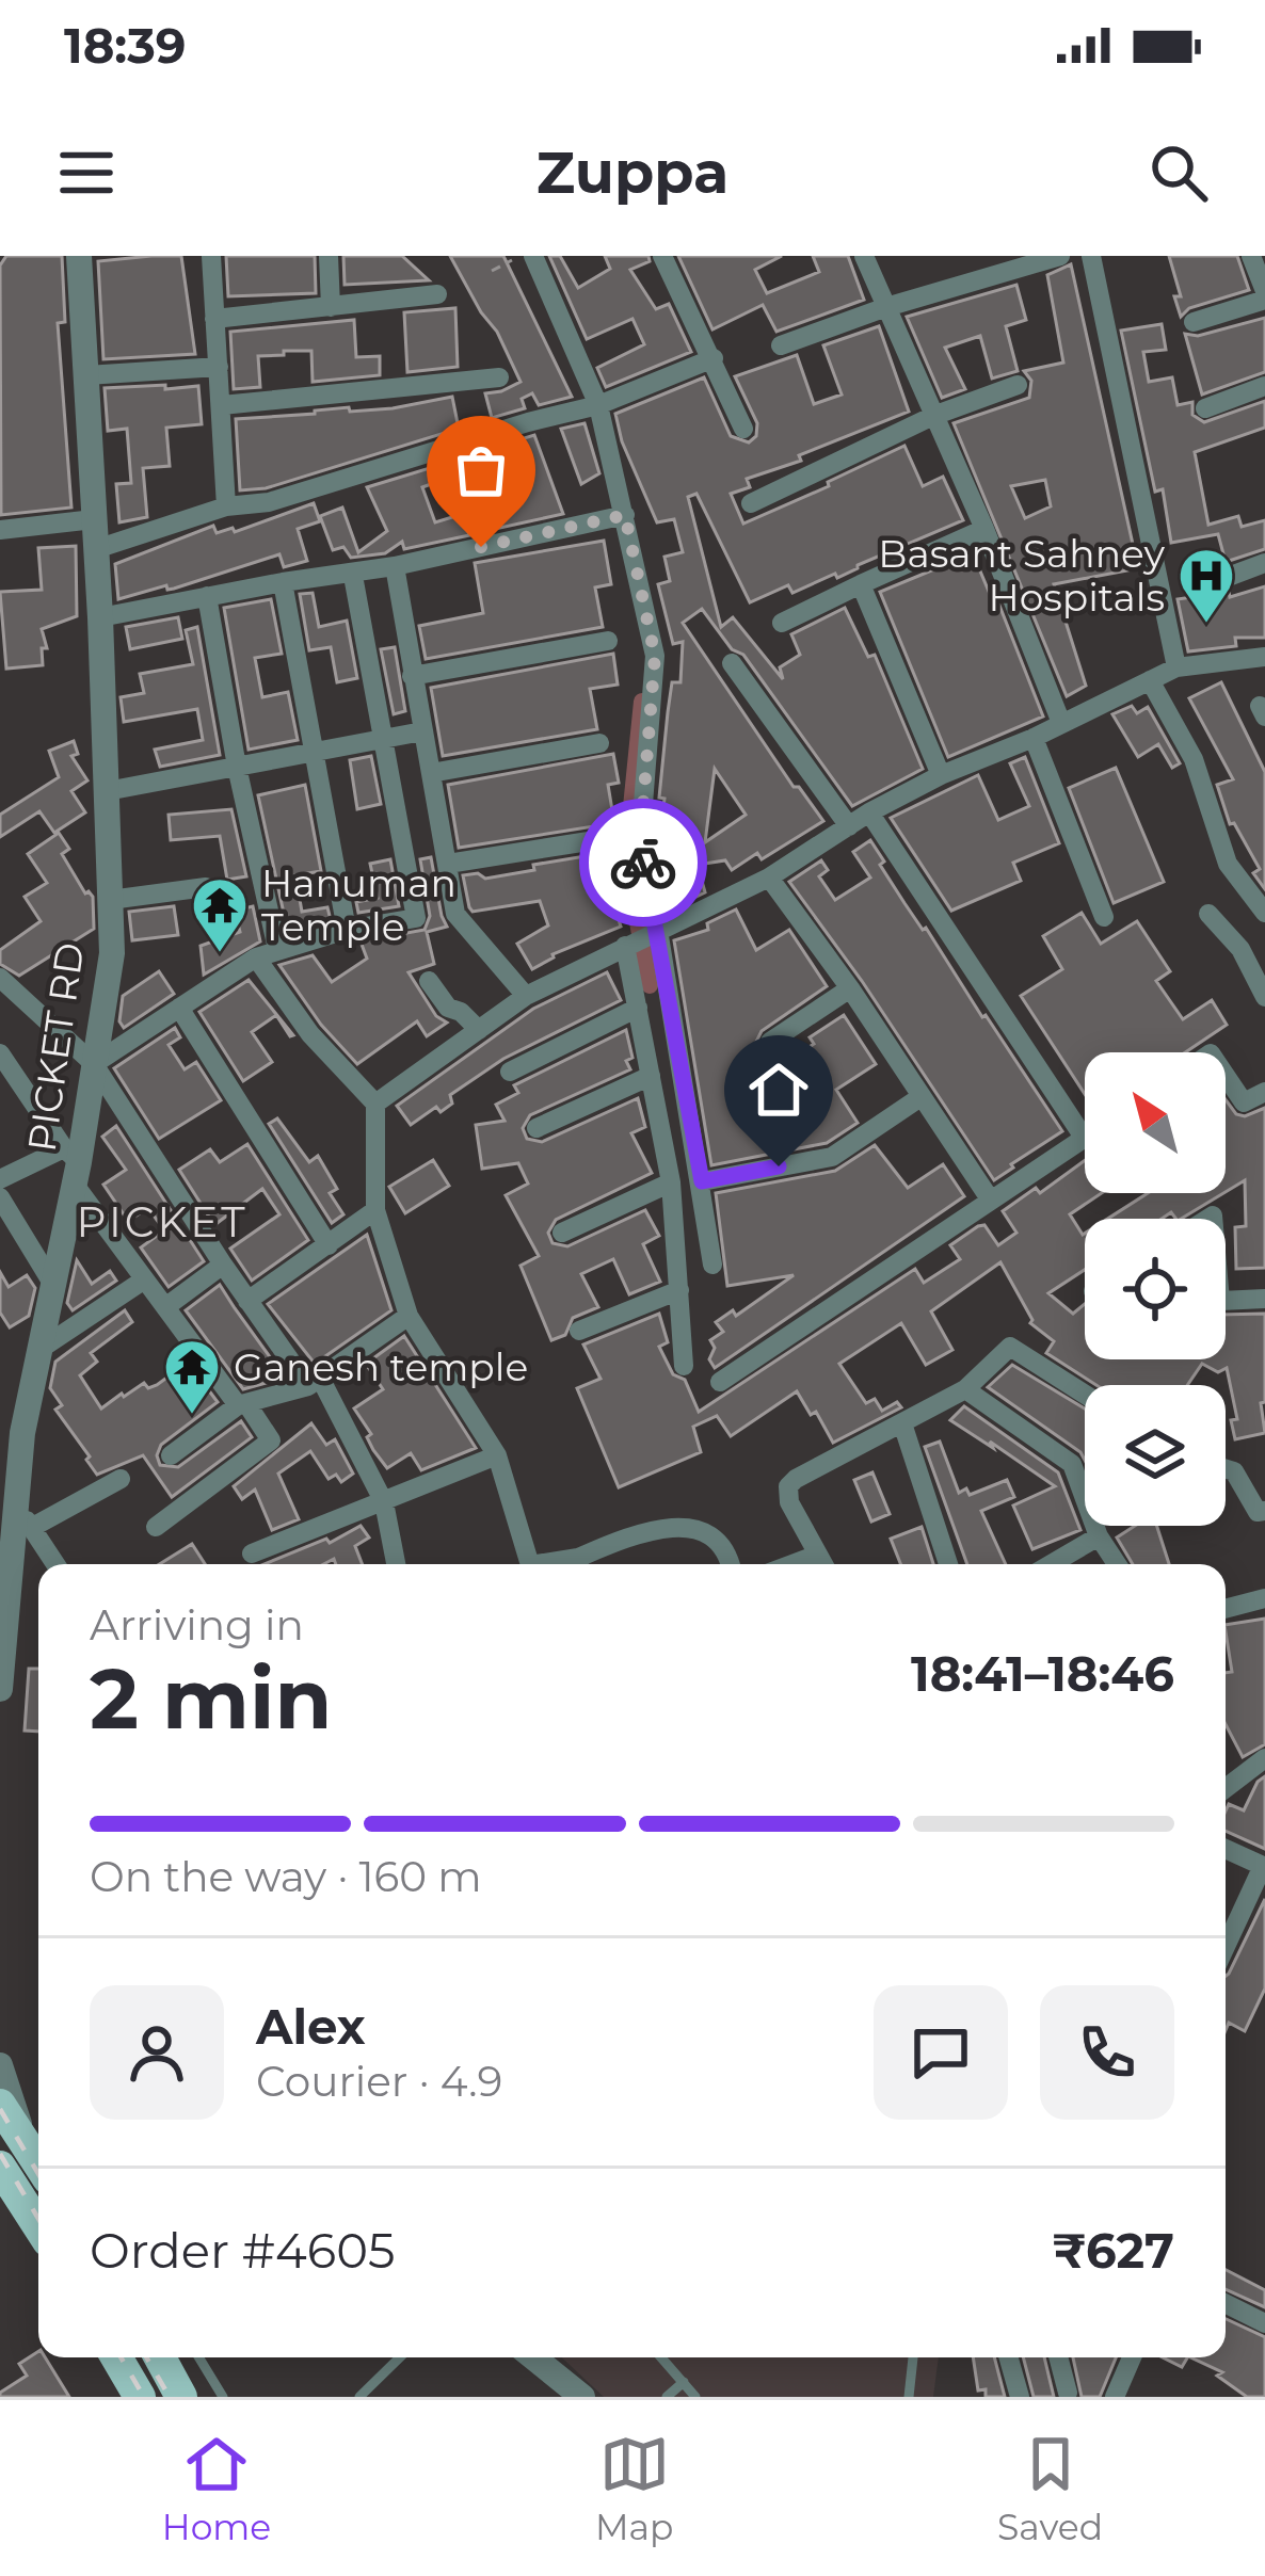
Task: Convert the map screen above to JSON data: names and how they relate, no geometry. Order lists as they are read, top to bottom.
{
  "streets": {
    "street": ["PICKET RD"]
  },
  "districts": ["PICKET"],
  "places": {
    "hospital": ["Basant Sahney Hospitals"],
    "temple": ["Hanuman Temple", "Ganesh temple"]
  },
  "north": "top left",
  "page": {
    "status": "18:39",
    "header": "Zuppa",
    "heading": ["2 min", "Arriving in", "18:41–18:46"],
    "panel": [
      "Alex",
      "Courier · 4.9",
      "Order #4605",
      "₹627"
    ],
    "bar": "On the way · 160 m",
    "tabs": ["Home", "Map", "Saved"]
  }
}
